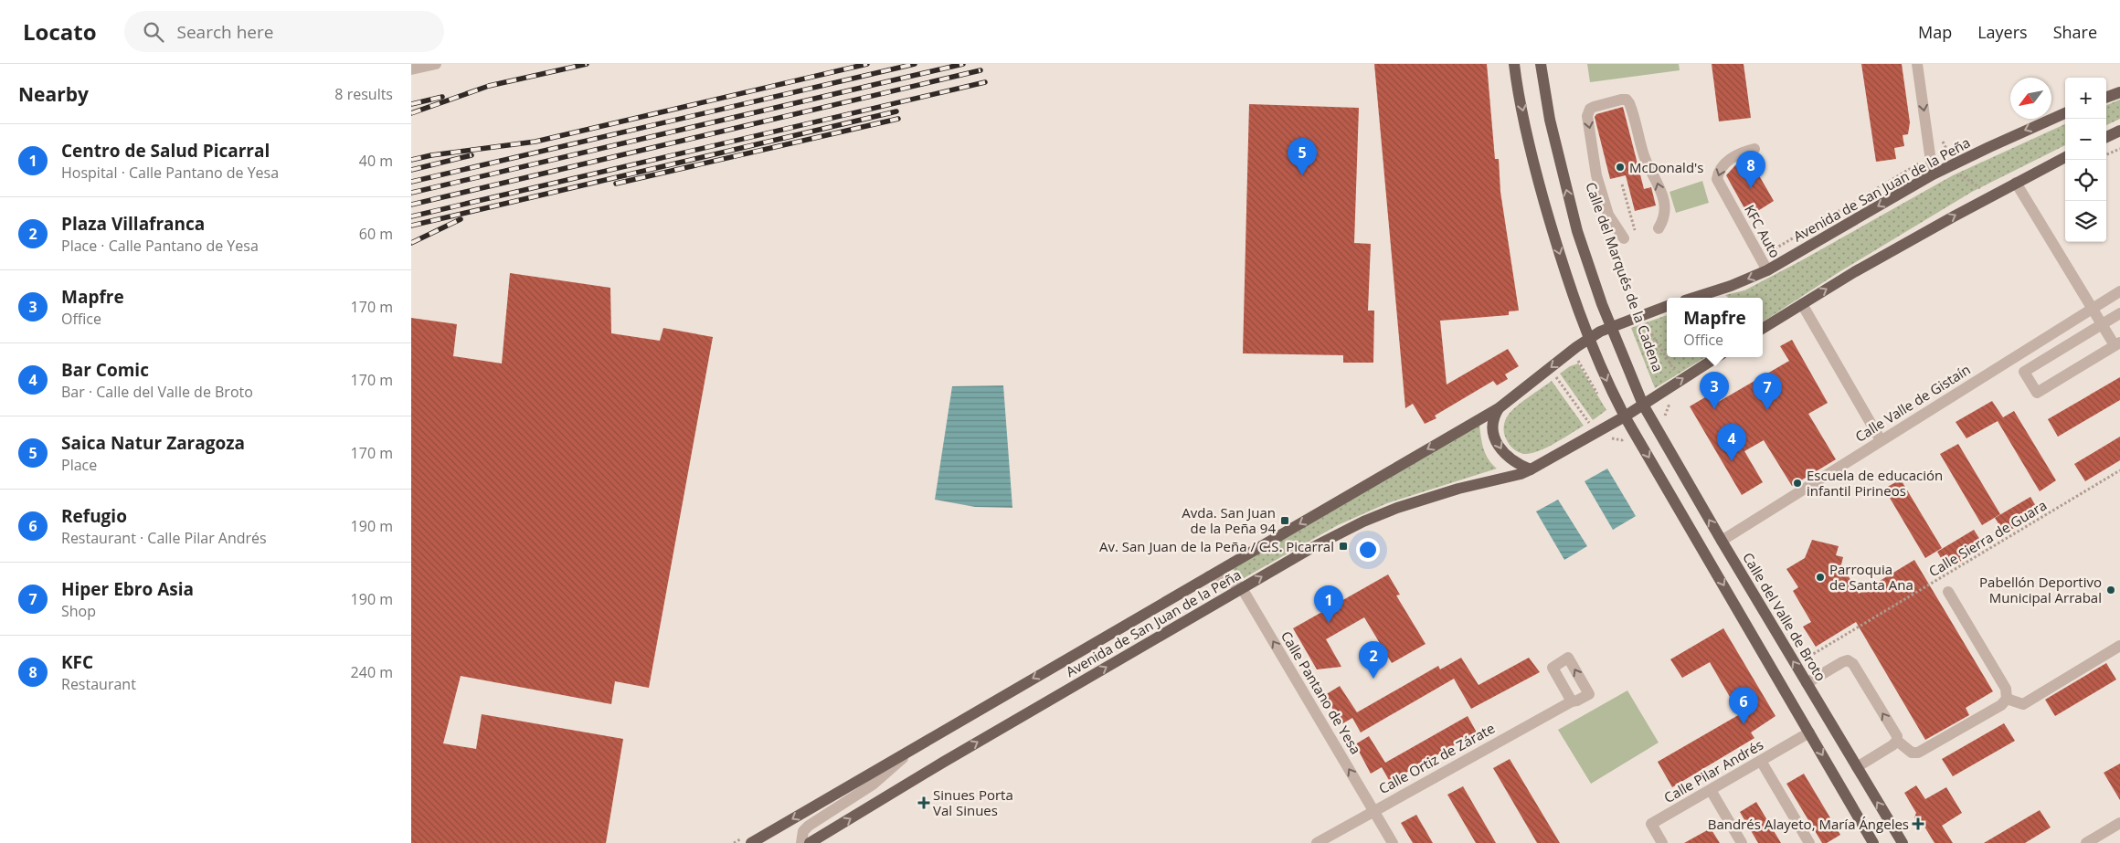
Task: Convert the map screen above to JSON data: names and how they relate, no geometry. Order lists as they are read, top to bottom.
{
  "streets": {
    "main road": ["Avenida de San Juan de la Peña", "Calle del Marqués de la Cadena", "Calle del Valle de Broto"],
    "street": [
      "KFC Auto",
      "Calle Valle de Gistaín",
      "Calle Pantano de Yesa",
      "Calle Ortiz de Zárate",
      "Calle Pilar Andrés"
    ],
    "path": ["Calle Sierra de Guara"]
  },
  "crossings": [
    ["Avenida de San Juan de la Peña", "KFC Auto"],
    ["Avenida de San Juan de la Peña", "Calle del Marqués de la Cadena"],
    ["Avenida de San Juan de la Peña", "Calle del Valle de Broto"],
    ["Avenida de San Juan de la Peña", "Calle Pantano de Yesa"],
    ["Calle del Marqués de la Cadena", "Calle del Valle de Broto"],
    ["Calle Valle de Gistaín", "Calle del Valle de Broto"],
    ["Calle Sierra de Guara", "Calle del Valle de Broto"],
    ["Calle Pantano de Yesa", "Calle Ortiz de Zárate"]
  ],
  "one_way": ["Calle Pantano de Yesa"],
  "places": {
    "other": [
      "McDonald's",
      "Escuela de educación infantil Pirineos",
      "Parroquia de Santa Ana",
      "Pabellón Deportivo Municipal Arrabal"
    ],
    "transit": ["Avda. San Juan de la Peña 94", "Av. San Juan de la Peña / C.S. Picarral"],
    "health": ["Sinues Porta Val Sinues", "Bandrés Alayeto, María Ángeles"]
  },
  "north": "bottom left",
  "page": {
    "header": "Locato",
    "search": "Search here",
    "nav": ["Map", "Layers", "Share"],
    "heading": ["Nearby", "8 results"],
    "map_buttons": ["+", "−"],
    "list": [
      {
        "mark": "1",
        "name": "Centro de Salud Picarral",
        "note": "Hospital · Calle Pantano de Yesa",
        "value": "40 m"
      },
      {
        "mark": "2",
        "name": "Plaza Villafranca",
        "note": "Place · Calle Pantano de Yesa",
        "value": "60 m"
      },
      {
        "mark": "3",
        "name": "Mapfre",
        "note": "Office",
        "value": "170 m"
      },
      {
        "mark": "4",
        "name": "Bar Comic",
        "note": "Bar · Calle del Valle de Broto",
        "value": "170 m"
      },
      {
        "mark": "5",
        "name": "Saica Natur Zaragoza",
        "note": "Place",
        "value": "170 m"
      },
      {
        "mark": "6",
        "name": "Refugio",
        "note": "Restaurant · Calle Pilar Andrés",
        "value": "190 m"
      },
      {
        "mark": "7",
        "name": "Hiper Ebro Asia",
        "note": "Shop",
        "value": "190 m"
      },
      {
        "mark": "8",
        "name": "KFC",
        "note": "Restaurant",
        "value": "240 m"
      }
    ],
    "pins": [
      "5",
      "8",
      "3",
      "7",
      "4",
      "1",
      "2",
      "6"
    ],
    "popup": ["Mapfre", "Office"]
  }
}
